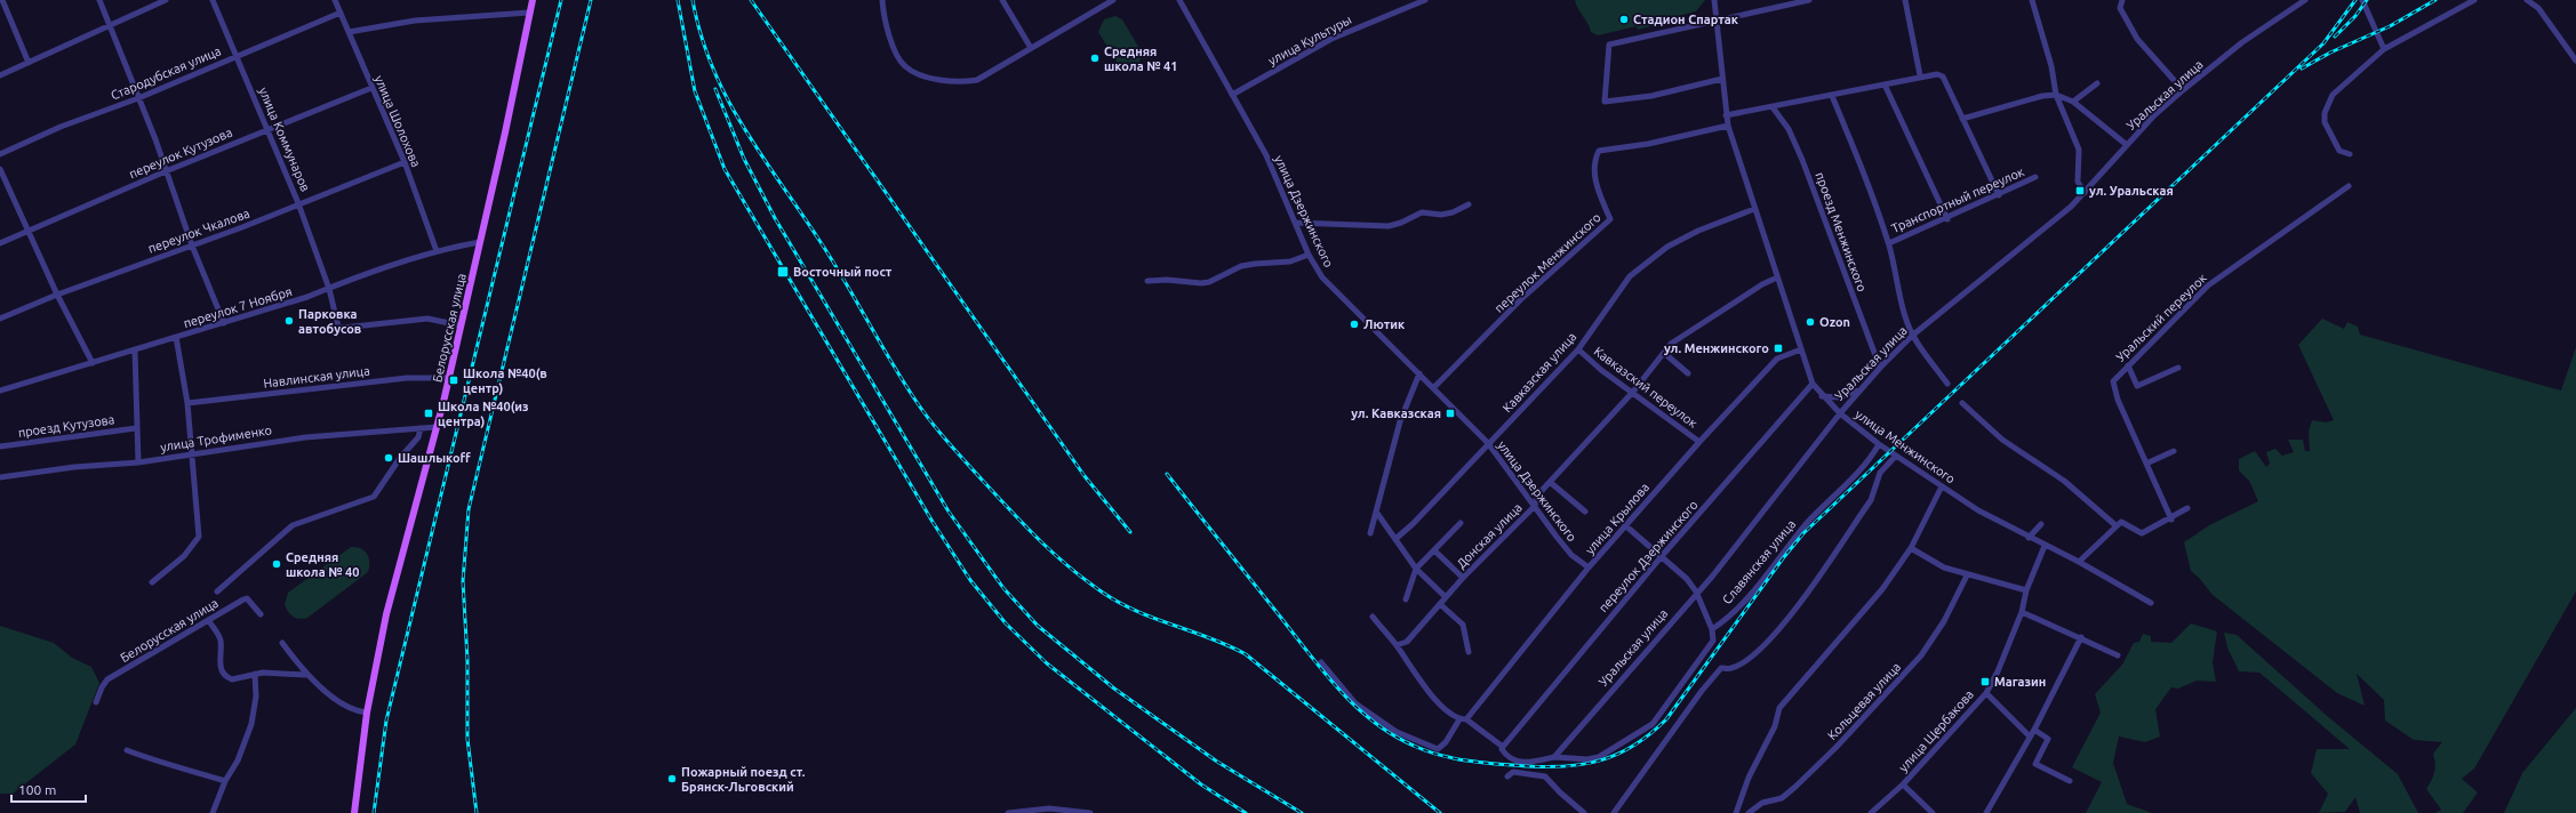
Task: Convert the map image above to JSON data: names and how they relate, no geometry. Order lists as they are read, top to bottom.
{
  "streets": {
    "main road": ["Белорусская улица"],
    "street": [
      "улица Культуры",
      "Стародубская улица",
      "Уральская улица",
      "улица Шолохова",
      "улица Коммунаров",
      "переулок Кутузова",
      "Транспортный переулок",
      "улица Дзержинского",
      "переулок Чкалова",
      "проезд Менжинского",
      "переулок Менжинского",
      "переулок 7 Ноября",
      "Уральский переулок",
      "Кавказская улица",
      "Навлинская улица",
      "Кавказский переулок",
      "проезд Кутузова",
      "улица Трофименко",
      "улица Менжинского",
      "улица Крылова",
      "Донская улица",
      "переулок Дзержинского",
      "Славянская улица",
      "Кольцевая улица",
      "улица Щербакова"
    ]
  },
  "crossings": [
    ["улица Культуры", "улица Дзержинского"],
    ["Стародубская улица", "улица Шолохова"],
    ["Стародубская улица", "улица Коммунаров"],
    ["Уральская улица", "проезд Менжинского"],
    ["Уральская улица", "улица Менжинского"],
    ["улица Шолохова", "переулок Кутузова"],
    ["улица Шолохова", "переулок Чкалова"],
    ["улица Шолохова", "переулок 7 Ноября"],
    ["улица Коммунаров", "переулок Кутузова"],
    ["улица Коммунаров", "переулок Чкалова"],
    ["улица Коммунаров", "переулок 7 Ноября"],
    ["улица Коммунаров", "Белорусская улица"],
    ["улица Дзержинского", "переулок Менжинского"],
    ["улица Дзержинского", "Кавказская улица"],
    ["улица Дзержинского", "улица Крылова"],
    ["улица Дзержинского", "Донская улица"],
    ["переулок Менжинского", "улица Менжинского"],
    ["переулок 7 Ноября", "Белорусская улица"],
    ["Белорусская улица", "Навлинская улица"],
    ["Белорусская улица", "улица Трофименко"],
    ["Кавказская улица", "Кавказский переулок"],
    ["Кавказская улица", "улица Менжинского"],
    ["Кавказский переулок", "улица Крылова"],
    ["Кавказский переулок", "Донская улица"],
    ["улица Менжинского", "улица Крылова"],
    ["улица Менжинского", "Донская улица"],
    ["улица Менжинского", "переулок Дзержинского"],
    ["улица Менжинского", "Славянская улица"],
    ["улица Менжинского", "улица Щербакова"]
  ],
  "places": {
    "other": [
      "Стадион Спартак",
      "Средняя школа № 41",
      "Парковка автобусов",
      "Ozon",
      "Лютик",
      "Шашлыкоff",
      "Средняя школа № 40",
      "Пожарный поезд ст. Брянск-Льговский"
    ],
    "transit": [
      "ул. Уральская",
      "Восточный пост",
      "ул. Менжинского",
      "Школа №40(в центр)",
      "Школа №40(из центра)",
      "ул. Кавказская",
      "Магазин"
    ]
  },
  "scale_bar": "100 m"
}
